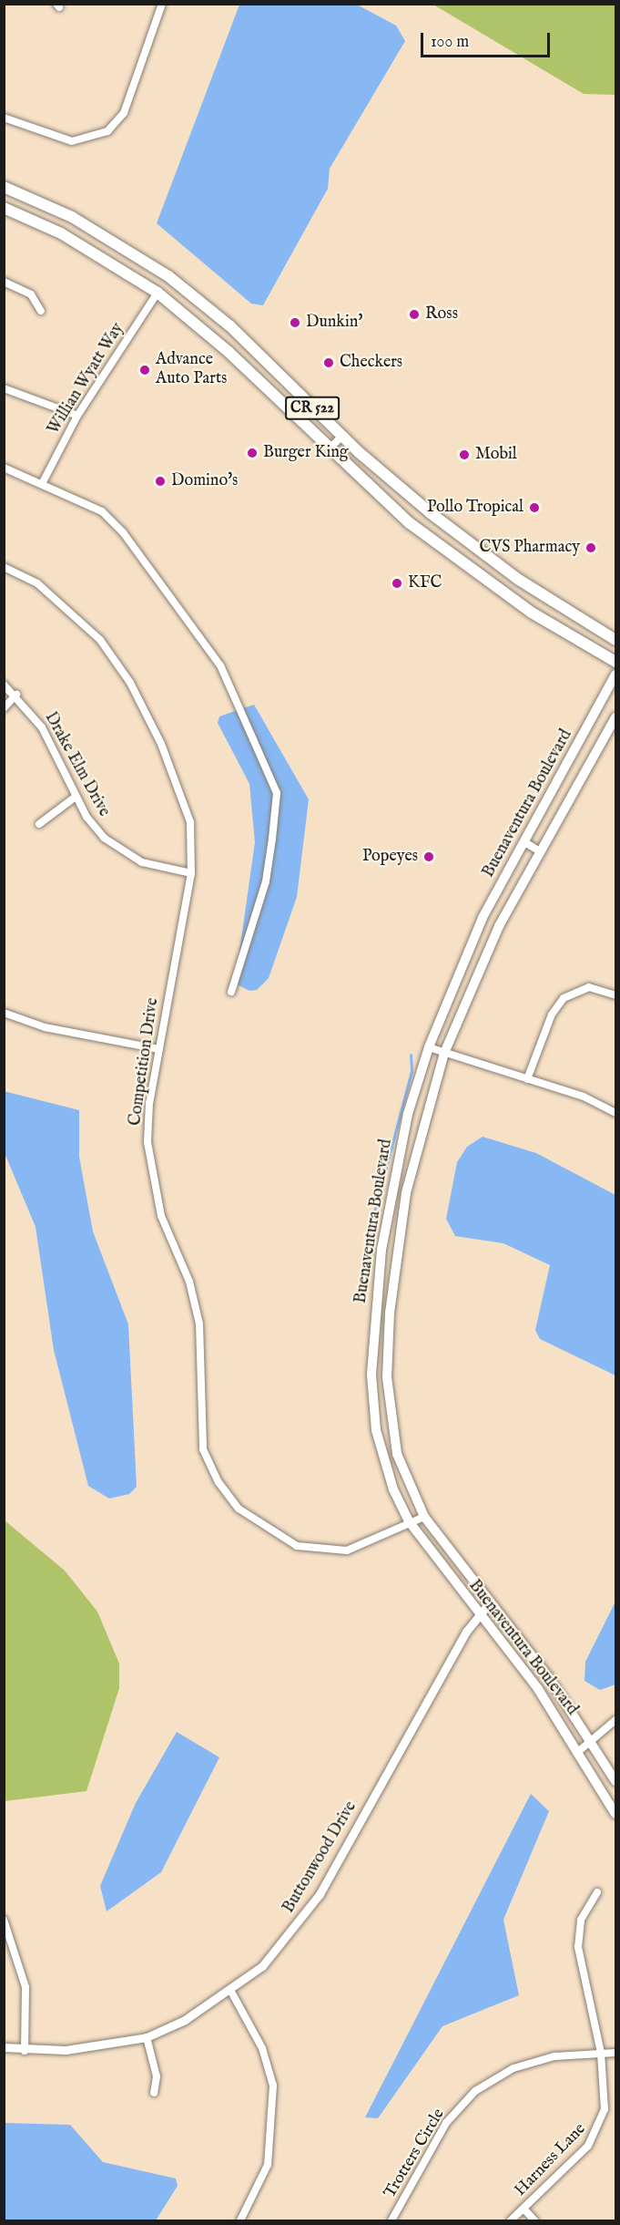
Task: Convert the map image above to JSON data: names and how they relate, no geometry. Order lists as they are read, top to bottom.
{
  "streets": {
    "main road": ["CR 522", "Buenaventura Boulevard"],
    "street": [
      "Willian Wyatt Way",
      "Drake Elm Drive",
      "Competition Drive",
      "Buttonwood Drive",
      "Trotters Circle",
      "Harness Lane"
    ]
  },
  "crossings": [
    ["Willian Wyatt Way", "CR 522"],
    ["Drake Elm Drive", "Competition Drive"],
    ["Buenaventura Boulevard", "Competition Drive"],
    ["Buenaventura Boulevard", "Buttonwood Drive"],
    ["Trotters Circle", "Harness Lane"]
  ],
  "places": [
    "Ross",
    "Dunkin'",
    "Checkers",
    "Advance Auto Parts",
    "Burger King",
    "Mobil",
    "Domino's",
    "Pollo Tropical",
    "CVS Pharmacy",
    "KFC",
    "Popeyes"
  ],
  "scale_bar": "100 m"
}
